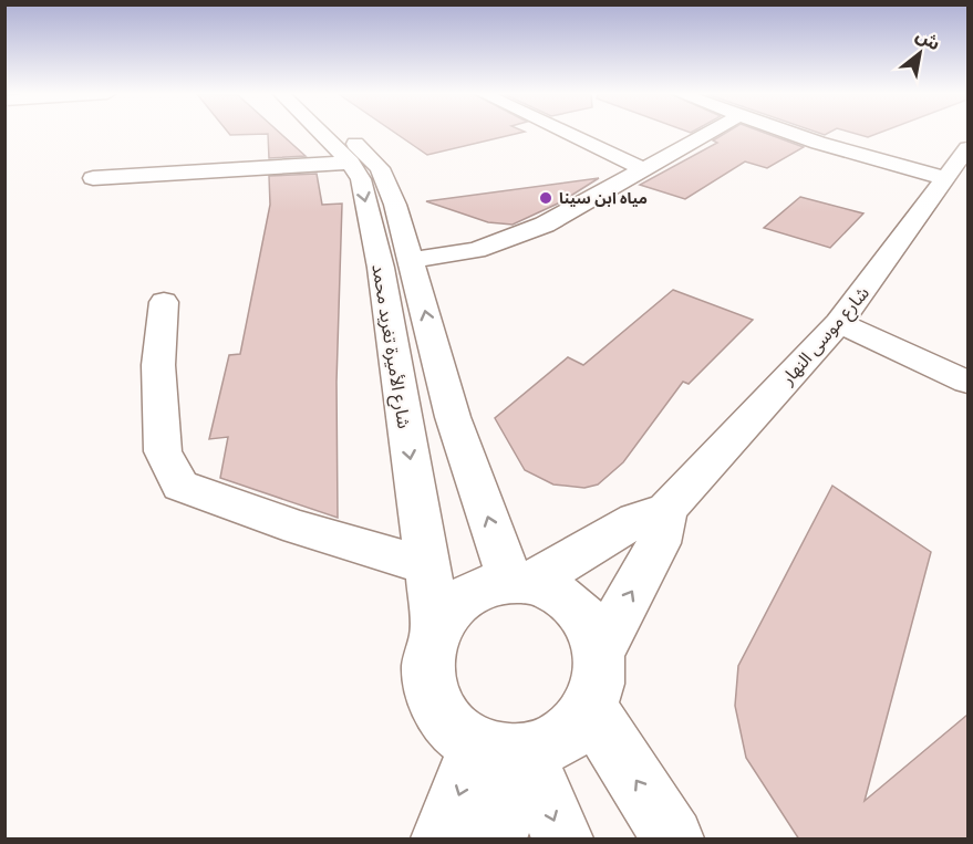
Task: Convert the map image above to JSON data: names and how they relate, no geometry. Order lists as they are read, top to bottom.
{
  "streets": {
    "street": ["شارع موسى النهار", "شارع الأميرة تغريد محمد"]
  },
  "crossings": [
    ["شارع موسى النهار", "شارع الأميرة تغريد محمد"]
  ],
  "places": ["مياه ابن سينا"],
  "north": "top right"
}
